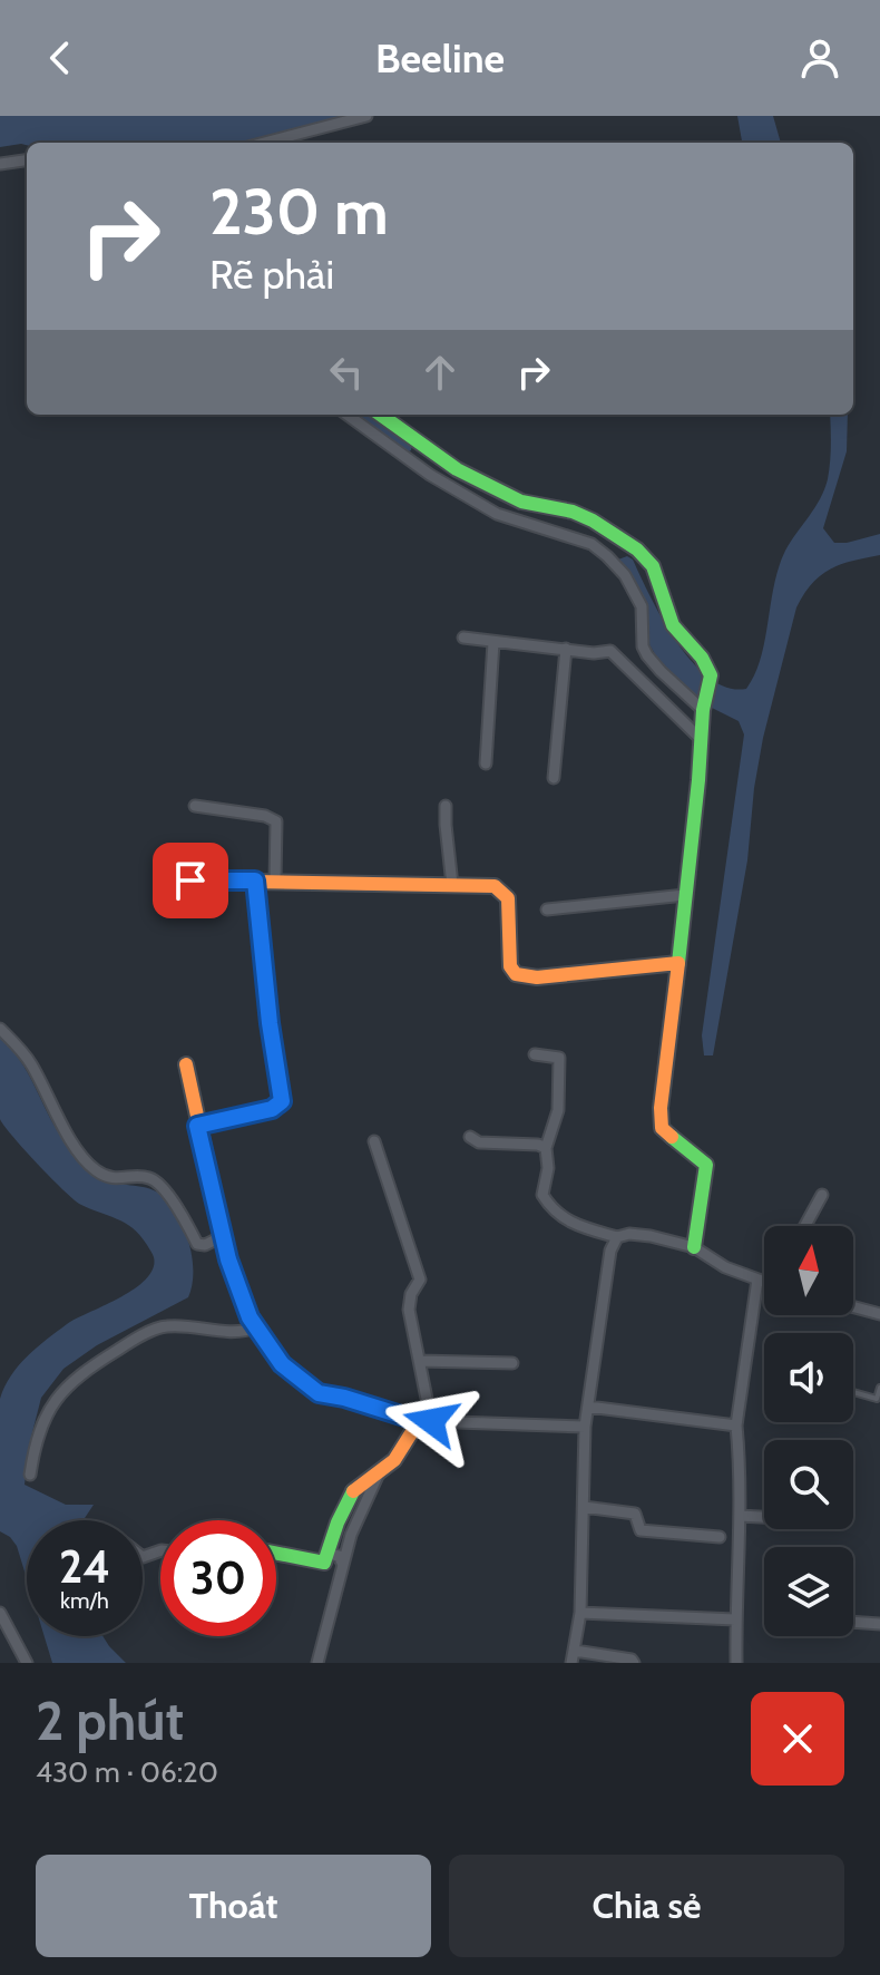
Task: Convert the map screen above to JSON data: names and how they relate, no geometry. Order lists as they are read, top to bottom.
{
  "north": "top",
  "page": {
    "header": "Beeline",
    "turn": ["230 m", "Rẽ phải"],
    "speed": "24 km/h",
    "limit": "30",
    "heading": ["2 phút", "430 m · 06:20"],
    "buttons": ["Thoát", "Chia sẻ"]
  }
}
